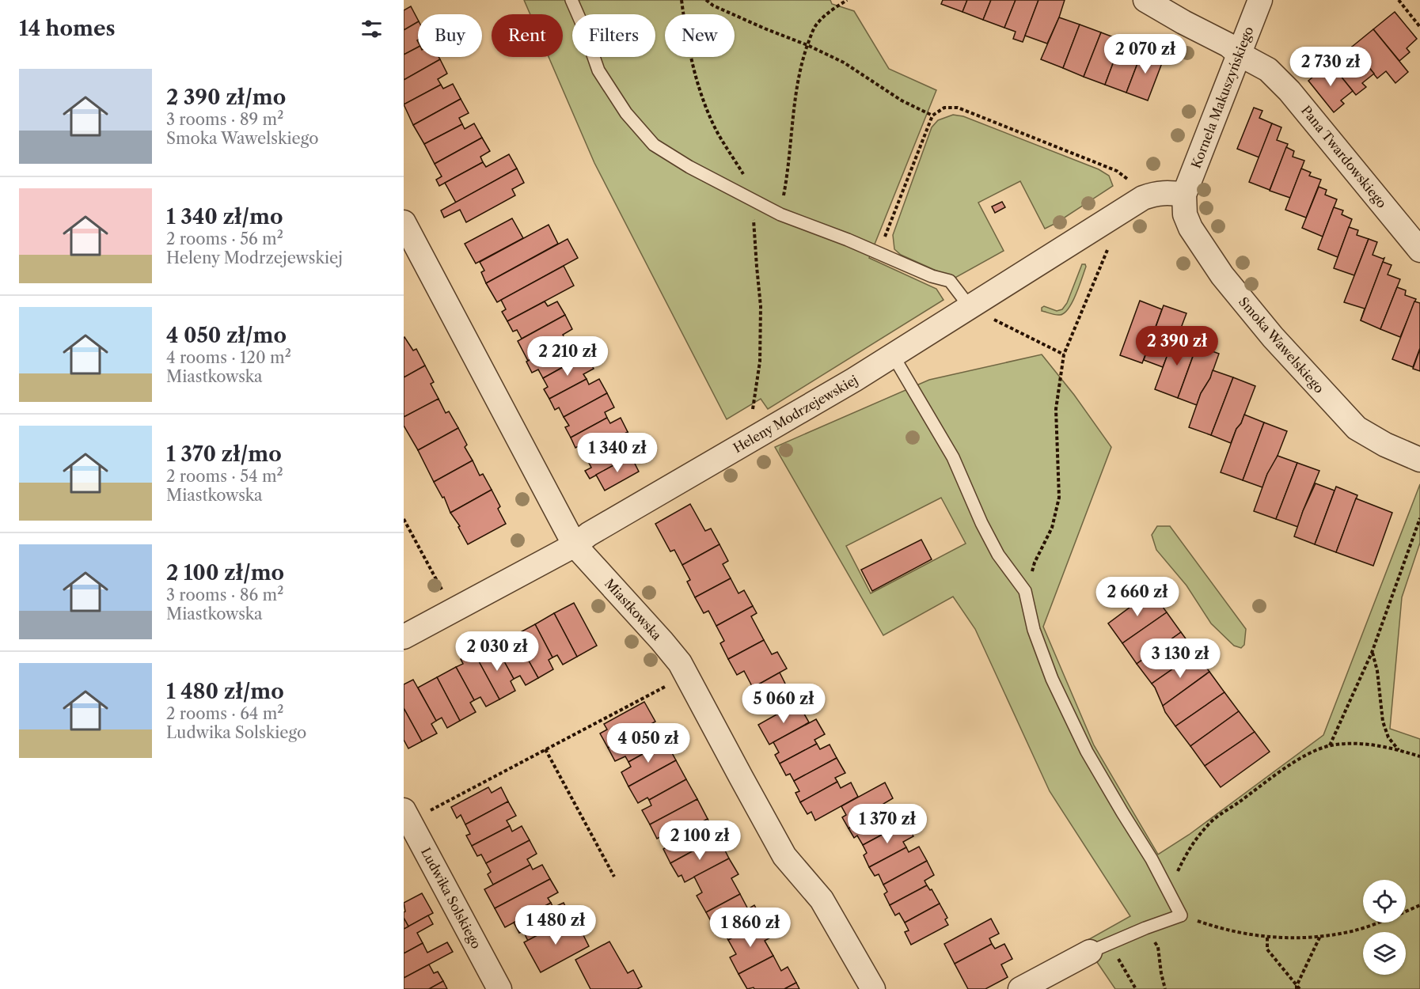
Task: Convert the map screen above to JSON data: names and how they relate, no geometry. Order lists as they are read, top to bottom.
{
  "streets": {
    "street": [
      "Kornela Makuszyńskiego",
      "Pana Twardowskiego",
      "Smoka Wawelskiego",
      "Heleny Modrzejewskiej",
      "Miastkowska",
      "Ludwika Solskiego"
    ]
  },
  "crossings": [
    ["Kornela Makuszyńskiego", "Pana Twardowskiego"],
    ["Kornela Makuszyńskiego", "Smoka Wawelskiego"],
    ["Kornela Makuszyńskiego", "Heleny Modrzejewskiej"],
    ["Smoka Wawelskiego", "Heleny Modrzejewskiej"],
    ["Heleny Modrzejewskiej", "Miastkowska"]
  ],
  "page": {
    "heading": "14 homes",
    "chip": [
      "Buy",
      "Rent",
      "Filters",
      "New"
    ],
    "price": [
      "2 070 zł",
      "2 730 zł",
      "2 390 zł",
      "2 210 zł",
      "1 340 zł",
      "2 660 zł",
      "2 030 zł",
      "3 130 zł",
      "5 060 zł",
      "4 050 zł",
      "1 370 zł",
      "2 100 zł",
      "1 480 zł",
      "1 860 zł"
    ],
    "list": [
      {
        "name": "2 390 zł/mo",
        "note": "3 rooms · 89 m² · Smoka Wawelskiego"
      },
      {
        "name": "1 340 zł/mo",
        "note": "2 rooms · 56 m² · Heleny Modrzejewskiej"
      },
      {
        "name": "4 050 zł/mo",
        "note": "4 rooms · 120 m² · Miastkowska"
      },
      {
        "name": "1 370 zł/mo",
        "note": "2 rooms · 54 m² · Miastkowska"
      },
      {
        "name": "2 100 zł/mo",
        "note": "3 rooms · 86 m² · Miastkowska"
      },
      {
        "name": "1 480 zł/mo",
        "note": "2 rooms · 64 m² · Ludwika Solskiego"
      }
    ]
  }
}
